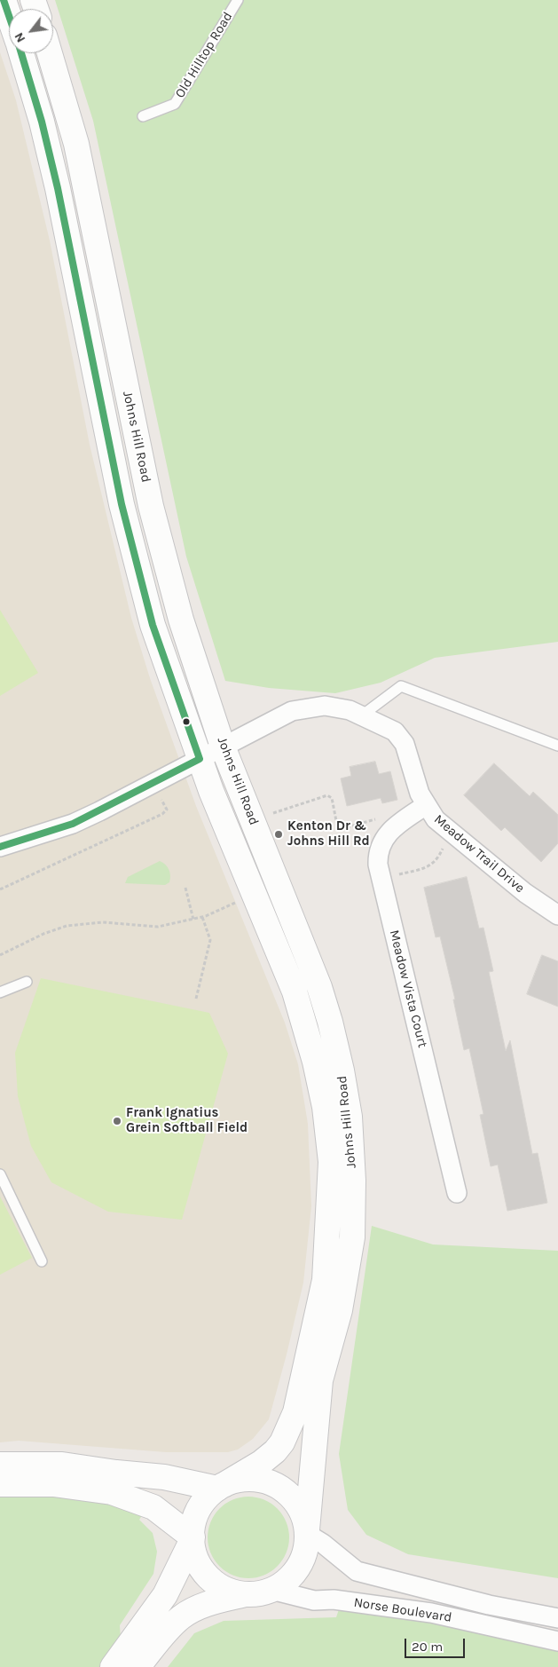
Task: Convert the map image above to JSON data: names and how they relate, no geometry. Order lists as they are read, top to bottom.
{
  "streets": {
    "main road": ["Johns Hill Road"],
    "street": ["Meadow Trail Drive", "Meadow Vista Court", "Norse Boulevard"],
    "lane": ["Old Hilltop Road"]
  },
  "crossings": [
    ["Johns Hill Road", "Meadow Trail Drive"],
    ["Johns Hill Road", "Norse Boulevard"],
    ["Meadow Trail Drive", "Meadow Vista Court"]
  ],
  "places": ["Kenton Dr & Johns Hill Rd", "Frank Ignatius Grein Softball Field"],
  "scale_bar": "20 m",
  "north": "bottom left"
}
